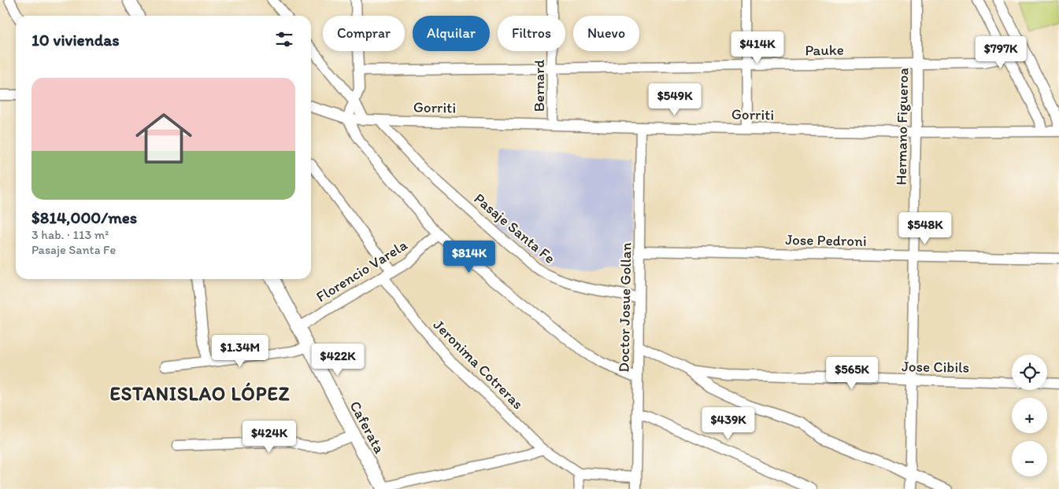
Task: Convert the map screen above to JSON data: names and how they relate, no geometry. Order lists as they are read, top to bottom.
{
  "streets": {
    "street": [
      "Pauke",
      "Bernard",
      "Gorriti",
      "Hermano Figueroa",
      "Pasaje Santa Fe",
      "Jose Pedroni",
      "Florencio Varela",
      "Doctor Josue Gollan",
      "Jeronima Cotreras",
      "Jose Cibils",
      "Caferata"
    ]
  },
  "crossings": [
    ["Pauke", "Bernard"],
    ["Pauke", "Hermano Figueroa"],
    ["Bernard", "Gorriti"],
    ["Gorriti", "Hermano Figueroa"],
    ["Gorriti", "Pasaje Santa Fe"],
    ["Gorriti", "Doctor Josue Gollan"],
    ["Hermano Figueroa", "Jose Pedroni"],
    ["Hermano Figueroa", "Jose Cibils"],
    ["Pasaje Santa Fe", "Doctor Josue Gollan"],
    ["Jose Pedroni", "Doctor Josue Gollan"],
    ["Florencio Varela", "Jeronima Cotreras"],
    ["Florencio Varela", "Caferata"]
  ],
  "districts": ["ESTANISLAO LÓPEZ"],
  "page": {
    "chip": [
      "Comprar",
      "Alquilar",
      "Filtros",
      "Nuevo"
    ],
    "heading": "10 viviendas",
    "price": [
      "$414K",
      "$797K",
      "$549K",
      "$548K",
      "$814K",
      "$1.34M",
      "$422K",
      "$565K",
      "$439K",
      "$424K"
    ],
    "list": [
      {
        "name": "$814,000/mes",
        "note": "3 hab. · 113 m² · Pasaje Santa Fe"
      }
    ],
    "map_buttons": ["+", "−"]
  }
}
